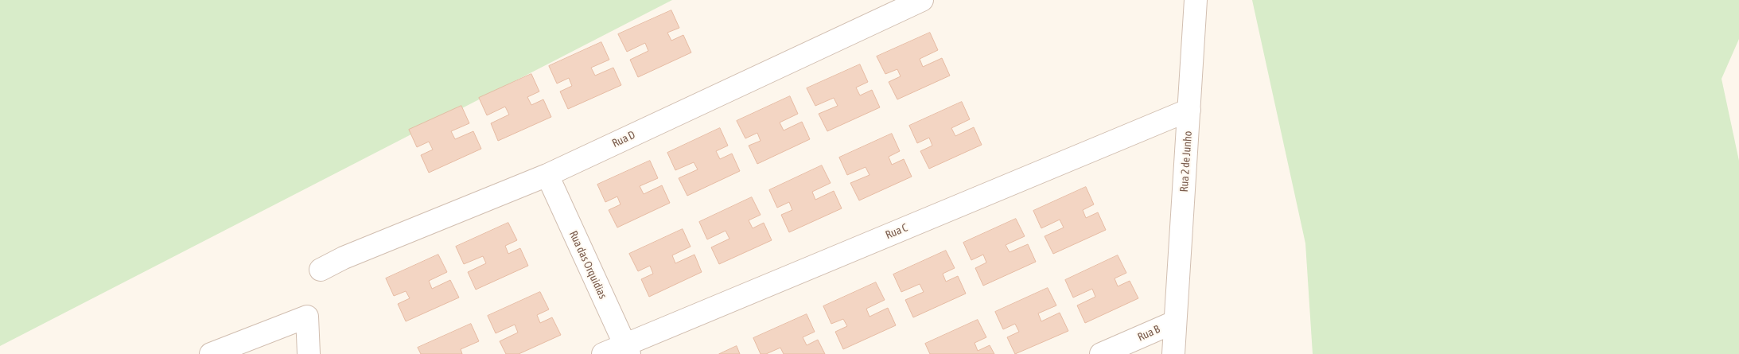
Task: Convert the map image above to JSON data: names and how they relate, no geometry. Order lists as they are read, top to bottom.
{
  "streets": {
    "street": [
      "Rua D",
      "Rua 2 de Junho",
      "Rua C",
      "Rua das Orquidias",
      "Rua B"
    ]
  },
  "crossings": [
    ["Rua D", "Rua das Orquidias"],
    ["Rua 2 de Junho", "Rua C"],
    ["Rua 2 de Junho", "Rua B"],
    ["Rua C", "Rua das Orquidias"]
  ]
}
